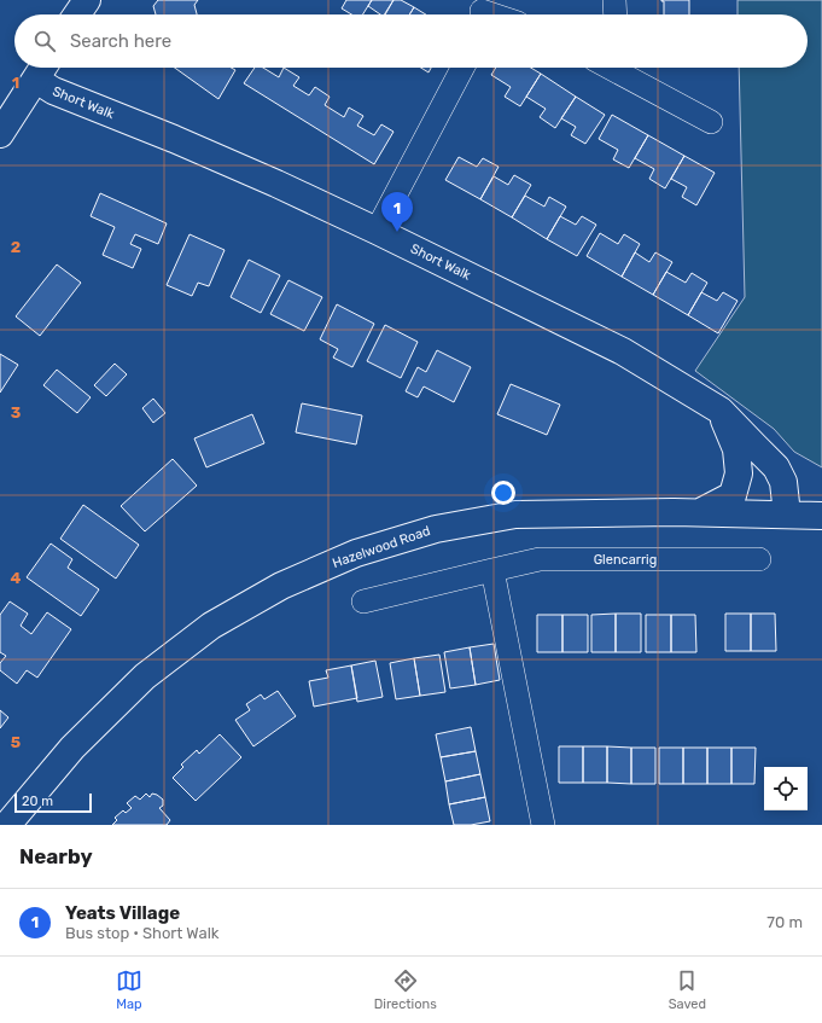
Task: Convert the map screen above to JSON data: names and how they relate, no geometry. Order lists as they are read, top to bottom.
{
  "streets": {
    "main road": ["Short Walk", "Hazelwood Road"],
    "street": ["Glencarrig"]
  },
  "crossings": [
    ["Short Walk", "Hazelwood Road"]
  ],
  "scale_bar": "20 m",
  "page": {
    "search": "Search here",
    "pins": "1",
    "scale": "20 m",
    "heading": "Nearby",
    "list": [
      {
        "mark": "1",
        "name": "Yeats Village",
        "note": "Bus stop · Short Walk",
        "value": "70 m"
      }
    ],
    "nav": ["Map", "Directions", "Saved"]
  },
  "grid": {
    "rows": [
      "1",
      "2",
      "3",
      "4",
      "5"
    ]
  }
}
